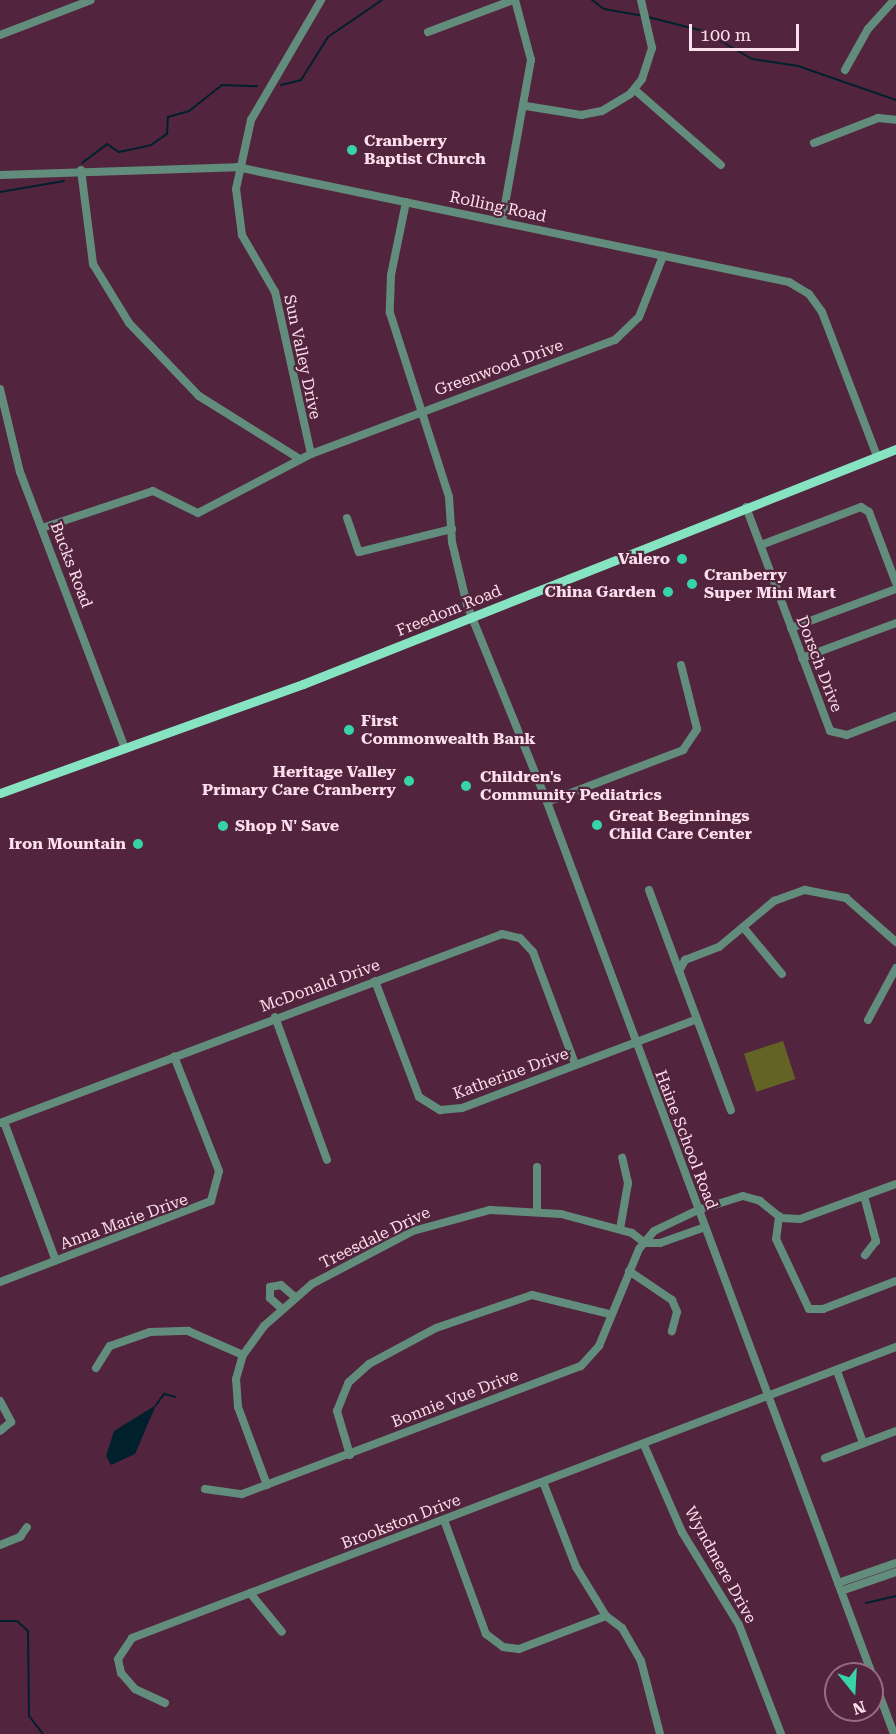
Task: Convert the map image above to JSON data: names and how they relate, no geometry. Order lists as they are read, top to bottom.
{
  "streets": {
    "main road": ["Freedom Road"],
    "street": [
      "Rolling Road",
      "Sun Valley Drive",
      "Greenwood Drive",
      "Bucks Road",
      "Dorsch Drive",
      "McDonald Drive",
      "Katherine Drive",
      "Haine School Road",
      "Anna Marie Drive",
      "Treesdale Drive",
      "Bonnie Vue Drive",
      "Brookston Drive",
      "Wyndmere Drive"
    ]
  },
  "crossings": [
    ["Rolling Road", "Sun Valley Drive"],
    ["Rolling Road", "Greenwood Drive"],
    ["Rolling Road", "Freedom Road"],
    ["Rolling Road", "Haine School Road"],
    ["Sun Valley Drive", "Greenwood Drive"],
    ["Greenwood Drive", "Bucks Road"],
    ["Greenwood Drive", "Haine School Road"],
    ["Bucks Road", "Freedom Road"],
    ["Freedom Road", "Dorsch Drive"],
    ["Freedom Road", "Haine School Road"],
    ["McDonald Drive", "Katherine Drive"],
    ["McDonald Drive", "Anna Marie Drive"],
    ["Katherine Drive", "Haine School Road"],
    ["Haine School Road", "Bonnie Vue Drive"],
    ["Haine School Road", "Brookston Drive"],
    ["Treesdale Drive", "Bonnie Vue Drive"],
    ["Brookston Drive", "Wyndmere Drive"]
  ],
  "places": [
    "Cranberry Baptist Church",
    "Valero",
    "Cranberry Super Mini Mart",
    "China Garden",
    "First Commonwealth Bank",
    "Heritage Valley Primary Care Cranberry",
    "Children's Community Pediatrics",
    "Great Beginnings Child Care Center",
    "Shop N' Save",
    "Iron Mountain"
  ],
  "scale_bar": "100 m",
  "north": "bottom"
}
